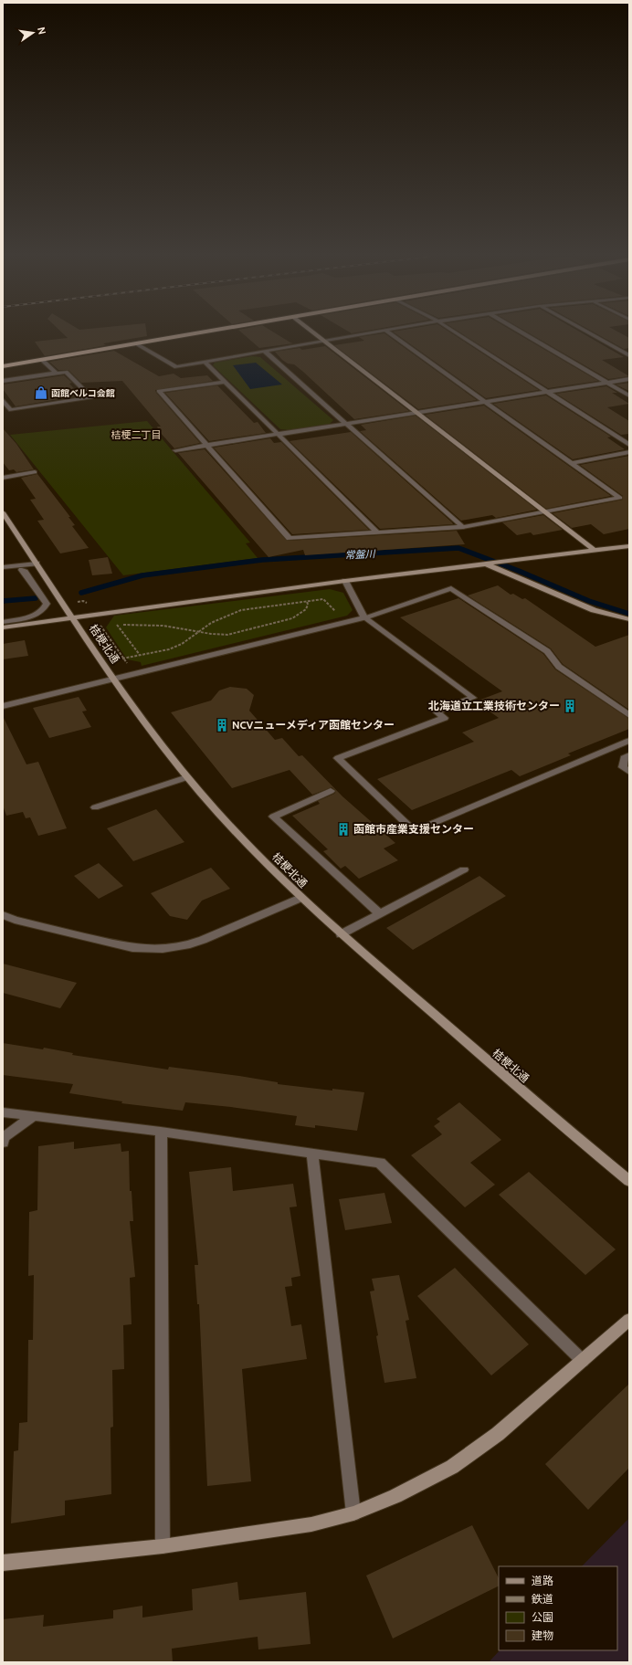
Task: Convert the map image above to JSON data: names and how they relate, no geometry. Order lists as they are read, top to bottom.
{
  "streets": {
    "street": ["桔梗北通"]
  },
  "districts": ["桔梗二丁目"],
  "water": ["常盤川"],
  "places": {
    "shop": ["函館ベルコ会館"],
    "building": ["北海道立工業技術センター", "NCVニューメディア函館センター", "函館市産業支援センター"]
  },
  "legend": [
    "道路",
    "鉄道",
    "公園",
    "建物"
  ],
  "north": "right"
}
